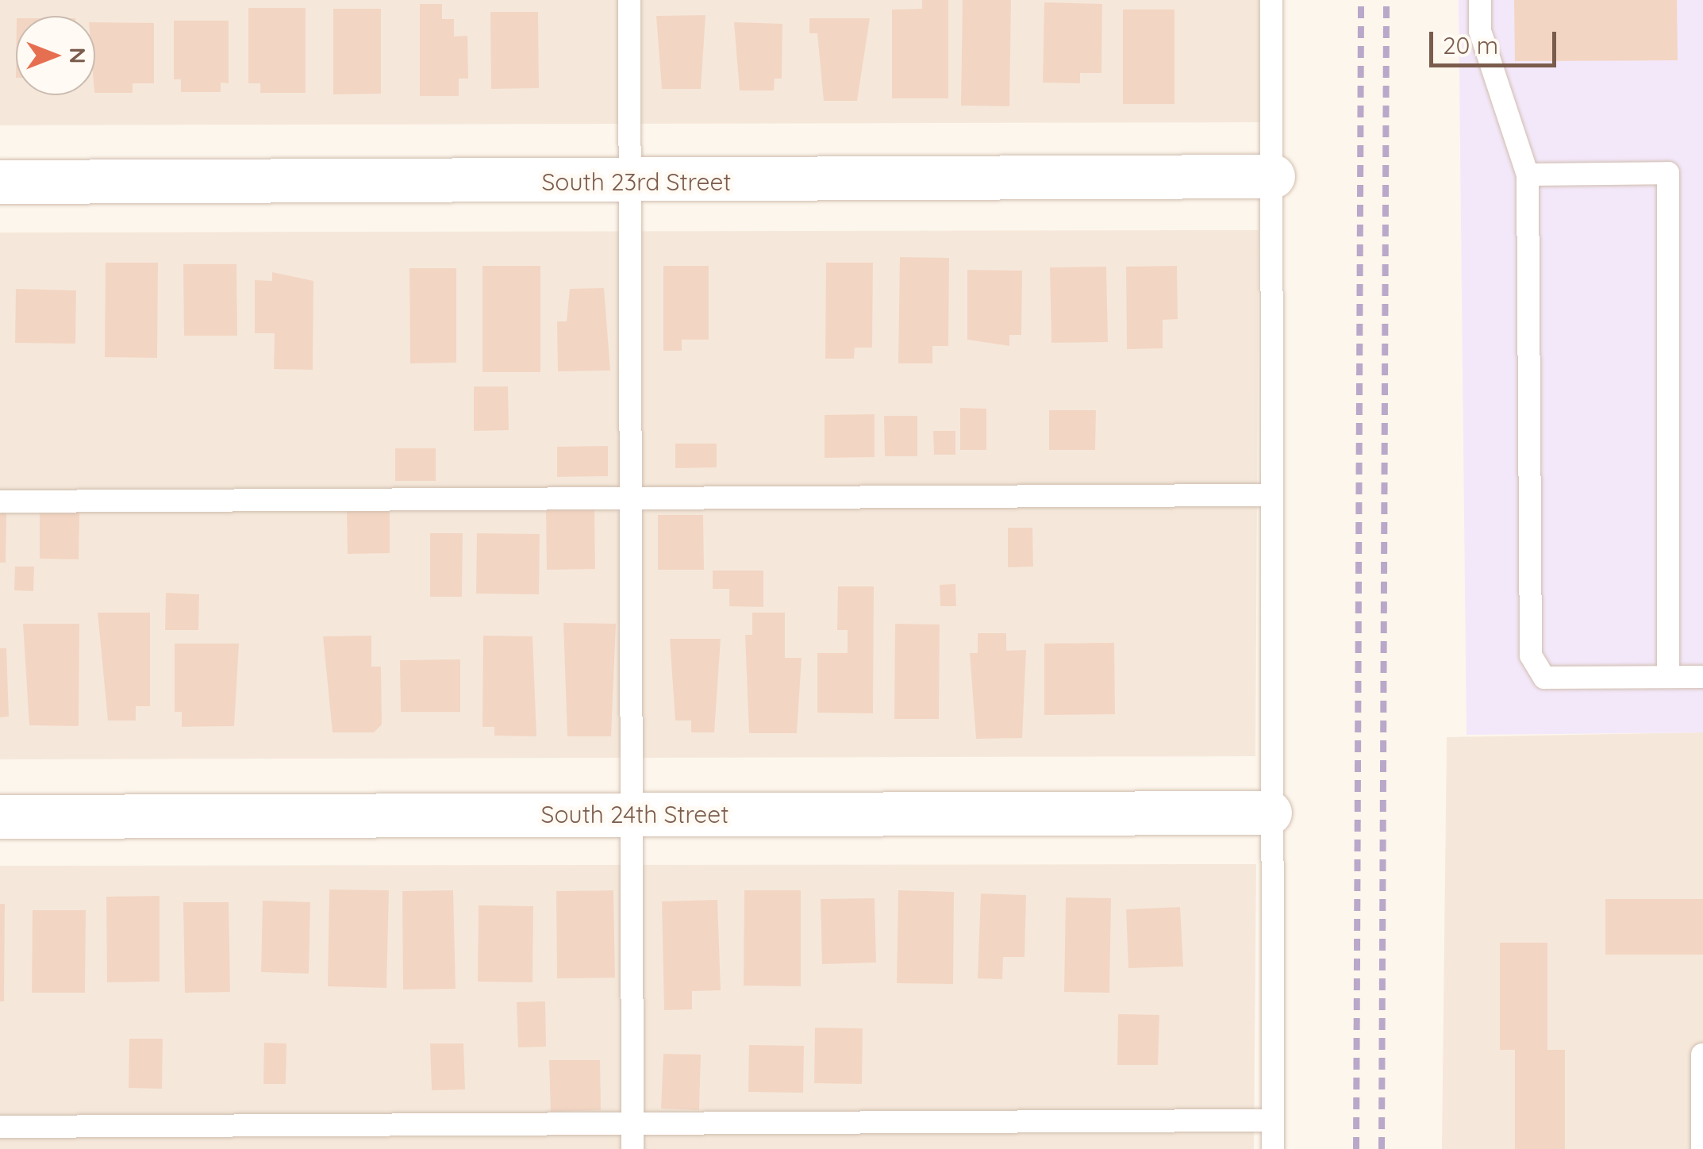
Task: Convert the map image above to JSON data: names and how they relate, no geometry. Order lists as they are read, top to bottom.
{
  "streets": {
    "street": ["South 23rd Street", "South 24th Street"]
  },
  "scale_bar": "20 m",
  "north": "right"
}
